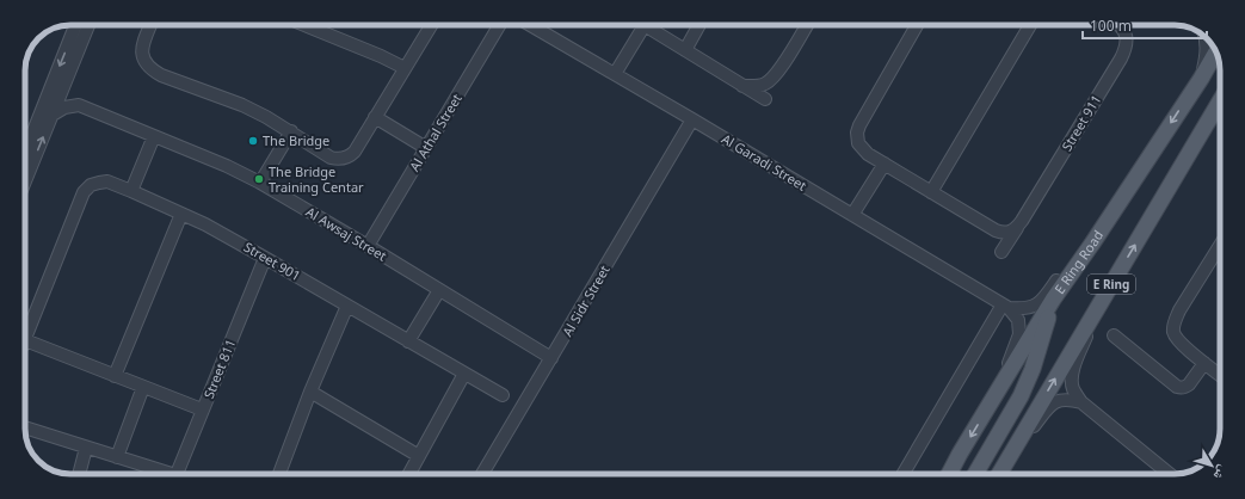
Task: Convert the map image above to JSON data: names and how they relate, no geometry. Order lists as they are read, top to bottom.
{
  "streets": {
    "main road": ["E Ring Road", "E Ring"],
    "street": [
      "Street 911",
      "Al Athal Street",
      "Al Garadi Street",
      "Al Awsaj Street",
      "Street 901",
      "Al Sidr Street",
      "Street 811"
    ]
  },
  "crossings": [
    ["Al Athal Street", "Al Awsaj Street"],
    ["Al Garadi Street", "Al Sidr Street"],
    ["Al Awsaj Street", "Al Sidr Street"],
    ["Street 901", "Street 811"]
  ],
  "places": ["The Bridge", "The Bridge Training Centar"],
  "scale_bar": "100 m",
  "north": "bottom right"
}
